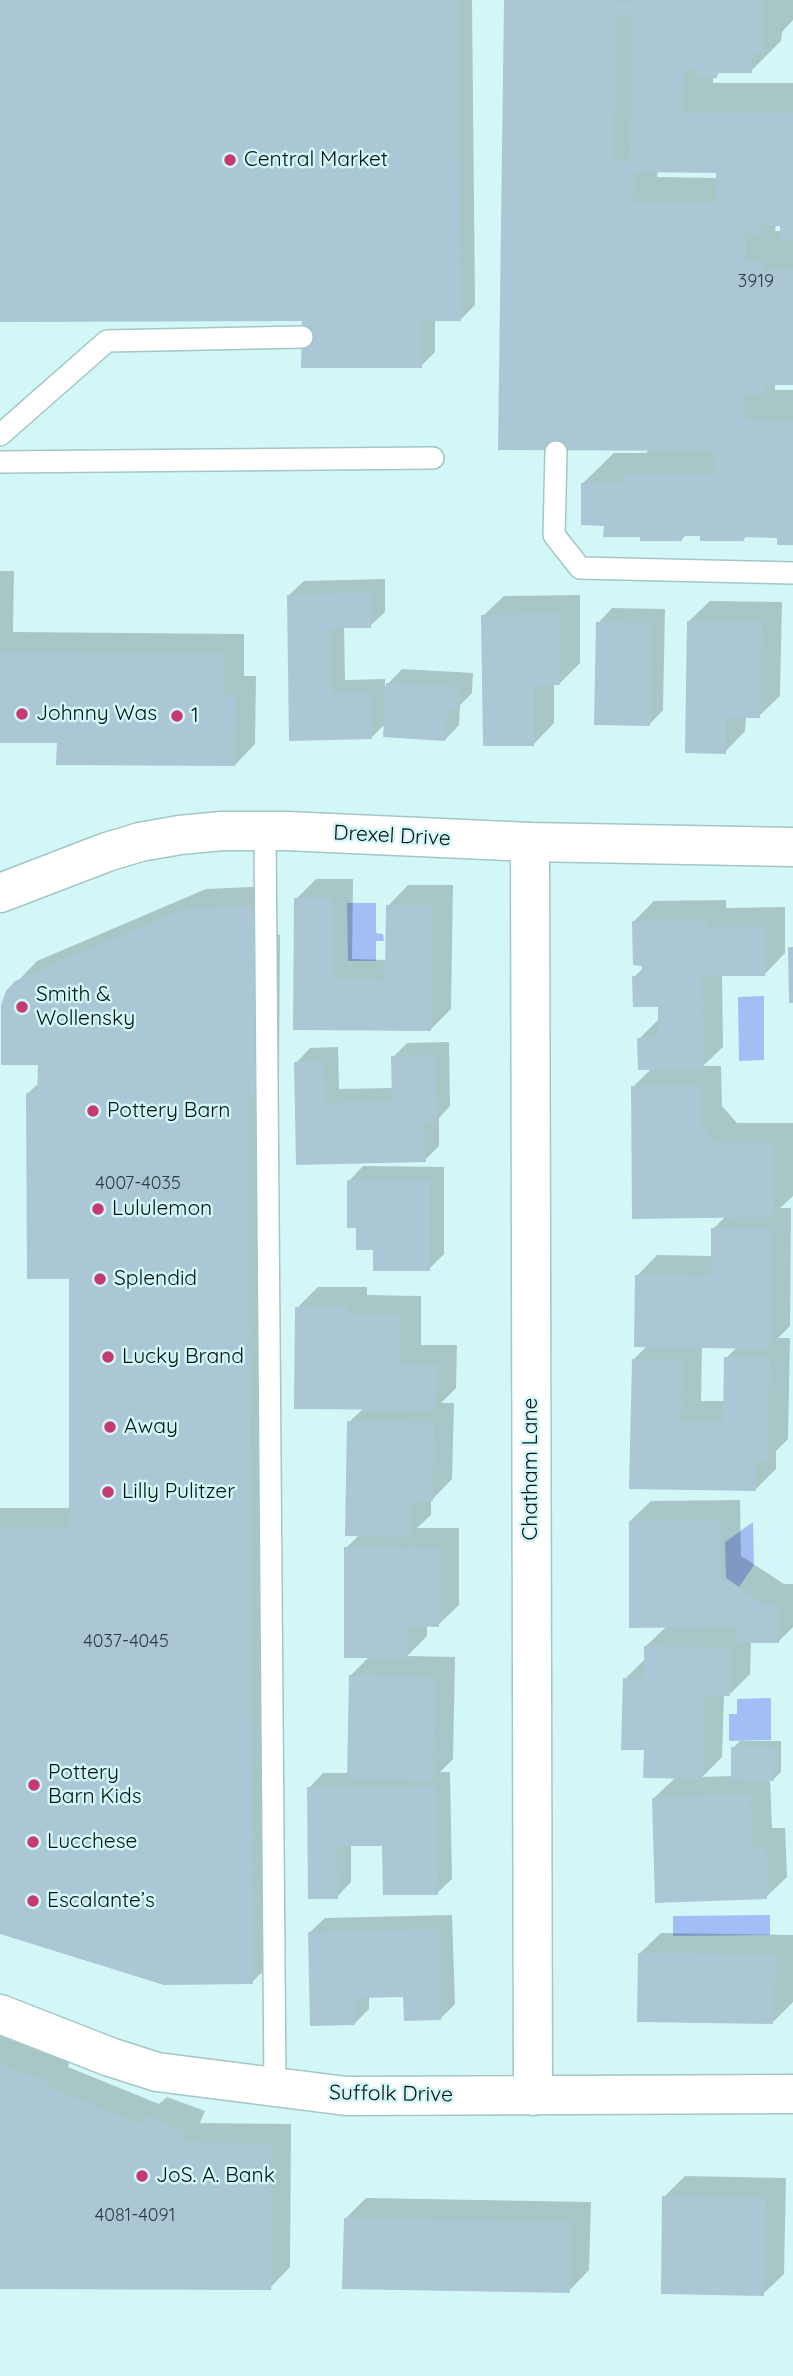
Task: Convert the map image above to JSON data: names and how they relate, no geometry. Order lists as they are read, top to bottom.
{
  "streets": {
    "street": ["Drexel Drive", "Chatham Lane", "Suffolk Drive"]
  },
  "crossings": [
    ["Drexel Drive", "Chatham Lane"],
    ["Chatham Lane", "Suffolk Drive"]
  ],
  "places": [
    "Central Market",
    "Johnny Was",
    "1",
    "Smith & Wollensky",
    "Pottery Barn",
    "Lululemon",
    "Splendid",
    "Lucky Brand",
    "Away",
    "Lilly Pulitzer",
    "Pottery Barn Kids",
    "Lucchese",
    "Escalante’s",
    "JoS. A. Bank"
  ],
  "house_numbers": [
    "3919",
    "4007-4035",
    "4037-4045",
    "4081-4091"
  ]
}
